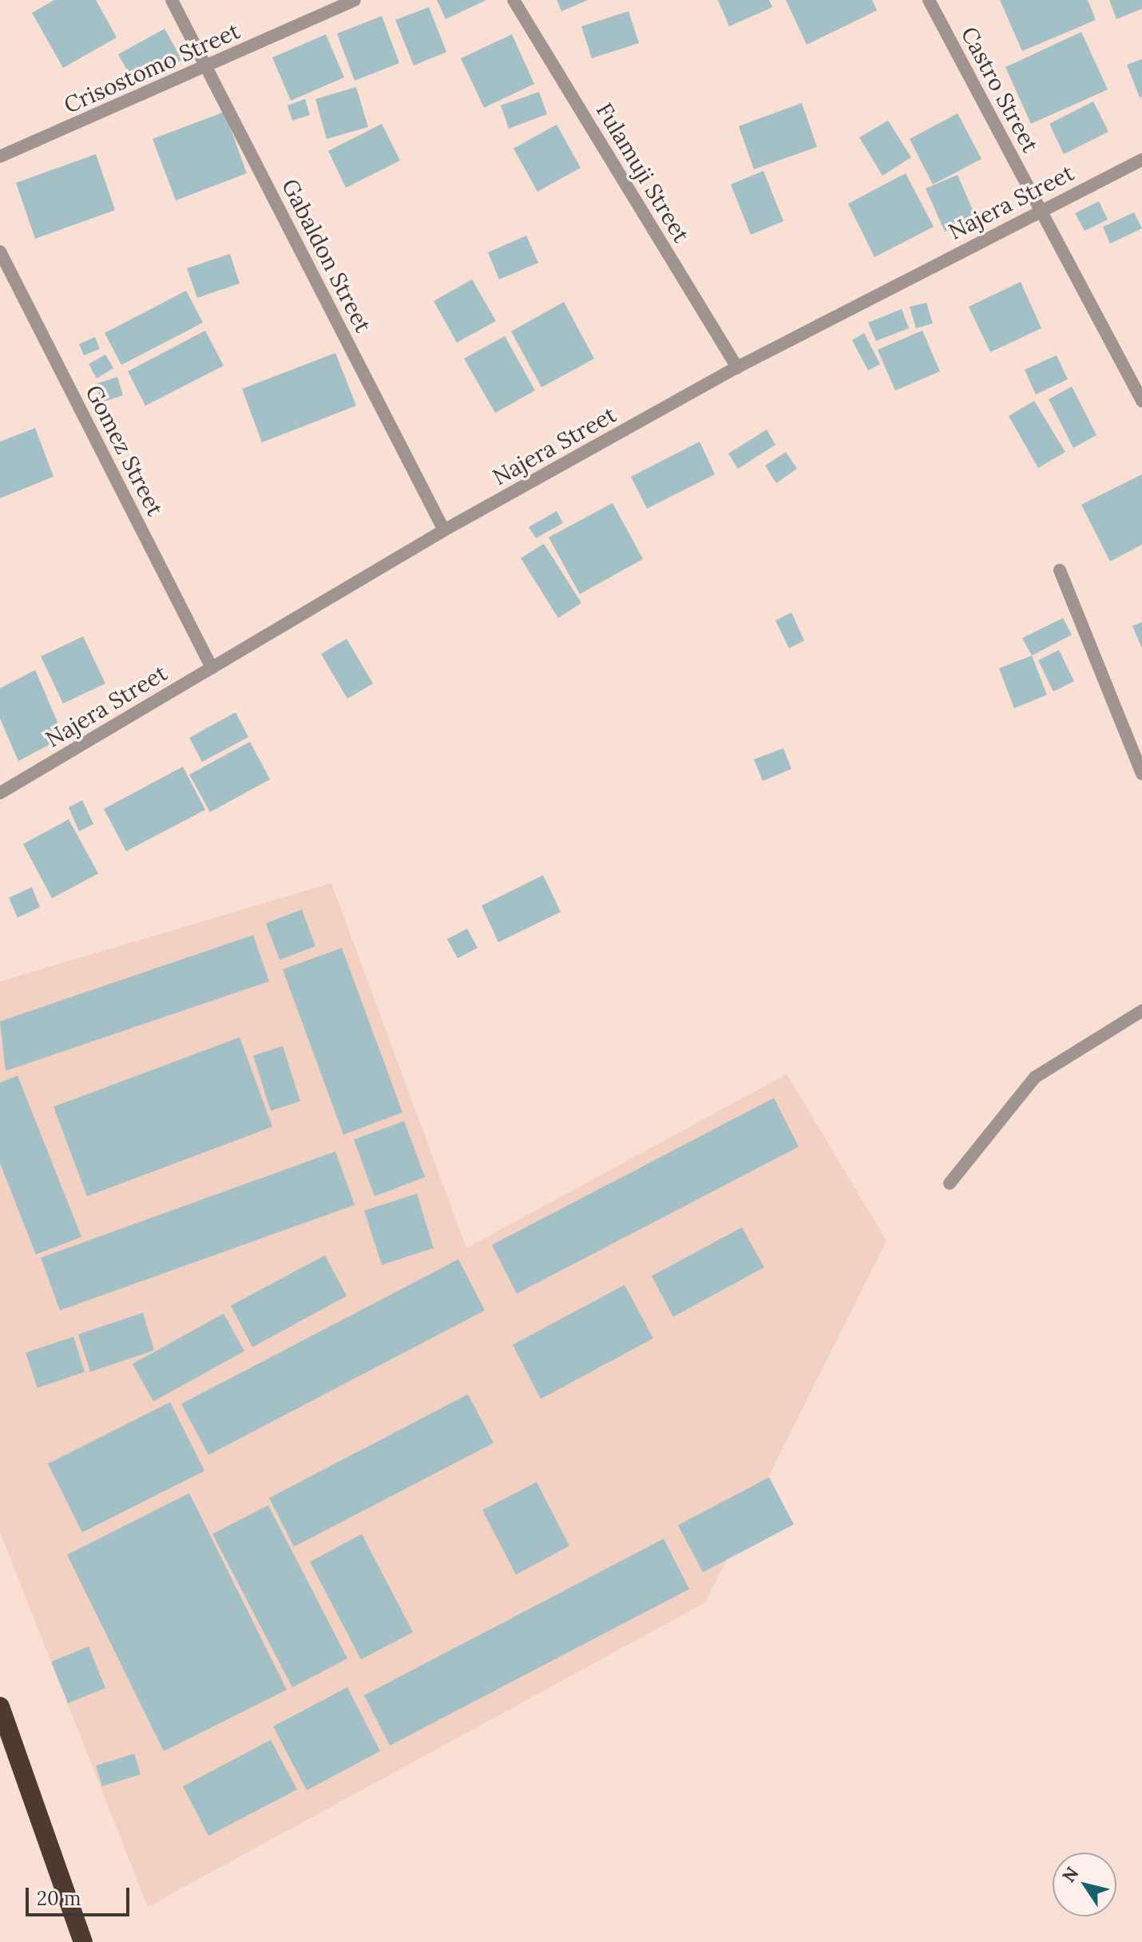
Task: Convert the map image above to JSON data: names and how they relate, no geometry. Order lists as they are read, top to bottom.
{
  "streets": {
    "street": [
      "Crisostomo Street",
      "Castro Street",
      "Fulamuji Street",
      "Najera Street",
      "Gabaldon Street",
      "Gomez Street"
    ]
  },
  "crossings": [
    ["Crisostomo Street", "Gabaldon Street"],
    ["Castro Street", "Najera Street"],
    ["Fulamuji Street", "Najera Street"],
    ["Najera Street", "Gabaldon Street"],
    ["Najera Street", "Gomez Street"]
  ],
  "scale_bar": "20 m",
  "north": "top left"
}
